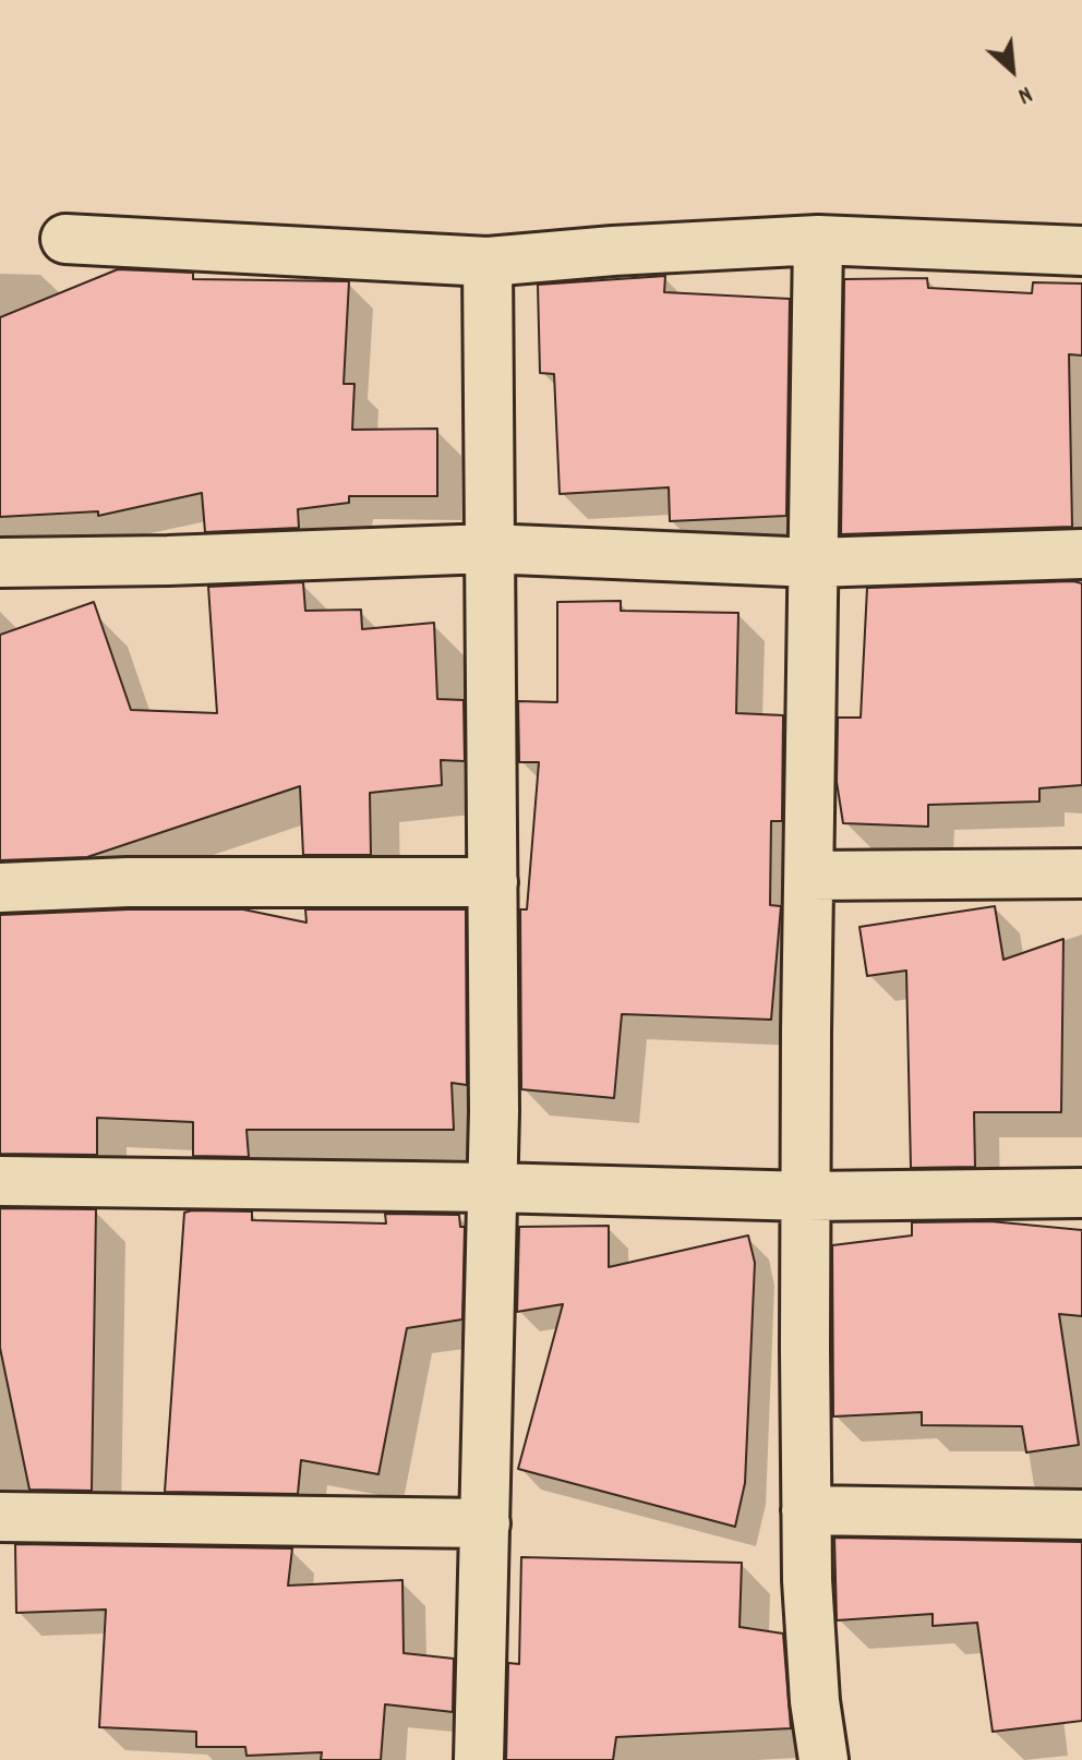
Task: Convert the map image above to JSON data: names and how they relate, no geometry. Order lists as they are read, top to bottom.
{
  "north": "bottom right"
}
